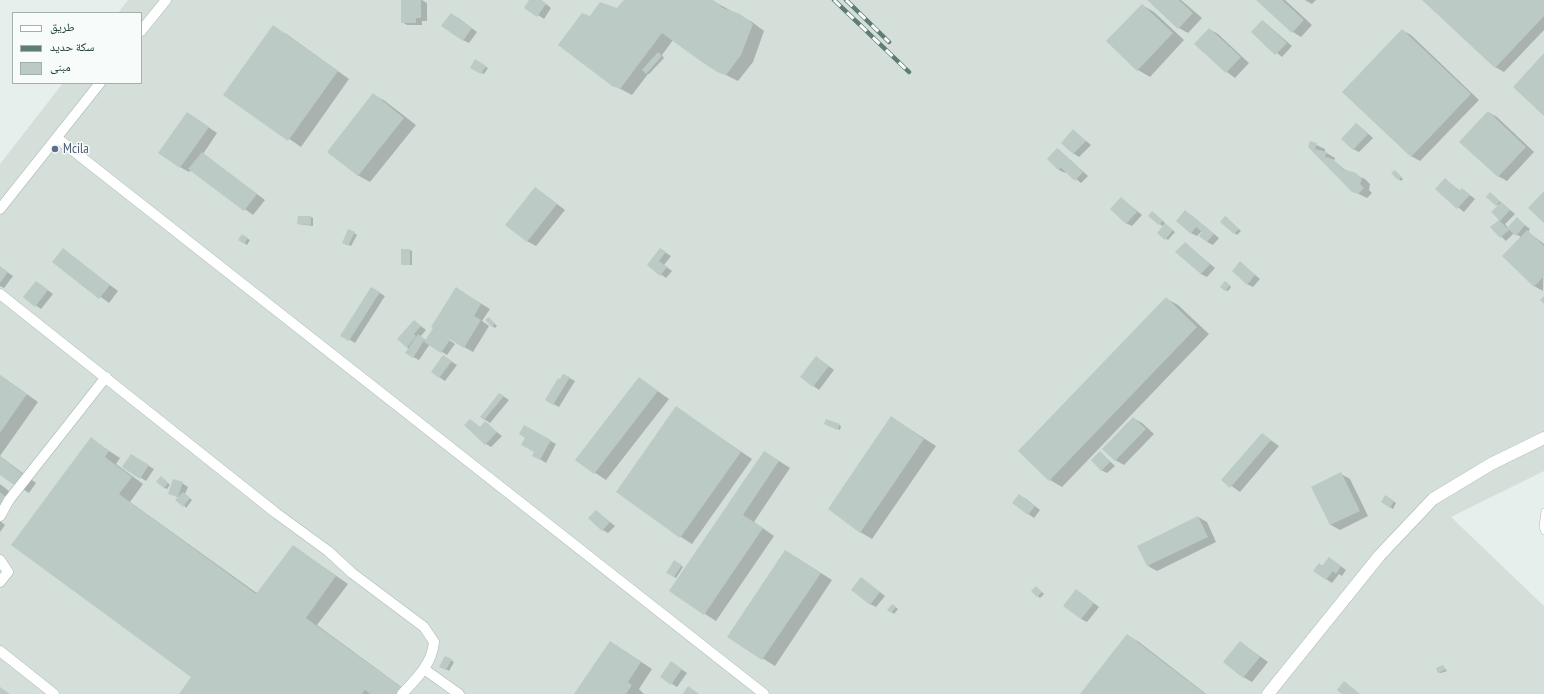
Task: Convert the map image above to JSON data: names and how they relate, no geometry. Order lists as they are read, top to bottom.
{
  "places": ["Mcila"],
  "legend": ["طريق", "سكة حديد", "مبنى"]
}
